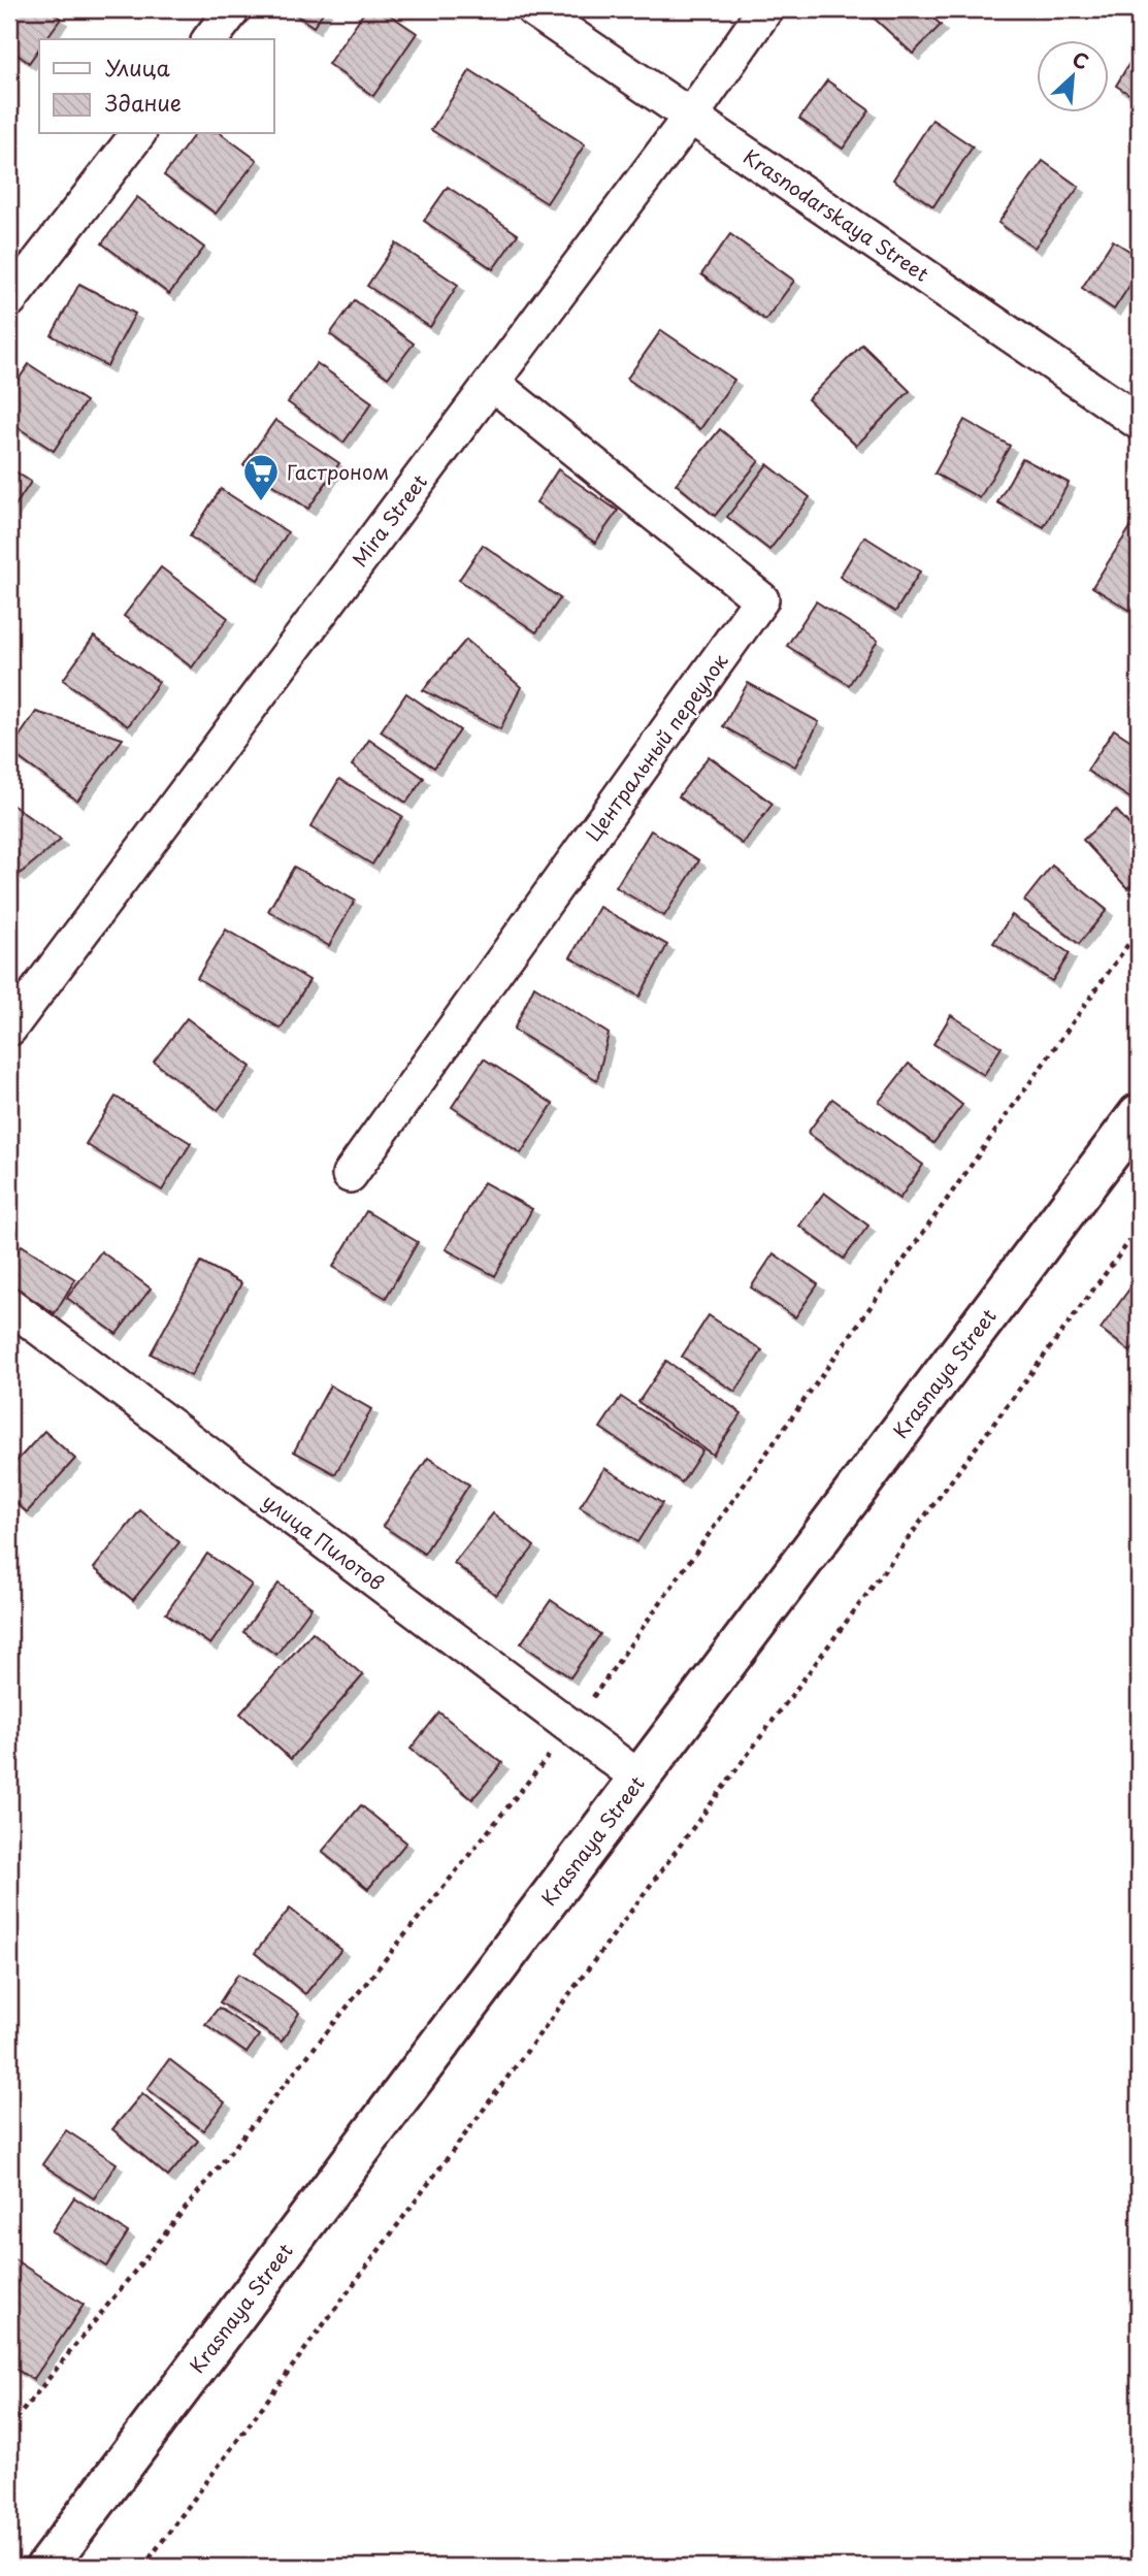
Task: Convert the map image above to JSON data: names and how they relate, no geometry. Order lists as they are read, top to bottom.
{
  "streets": {
    "main road": ["Krasnaya Street"],
    "street": [
      "Krasnodarskaya Street",
      "Mira Street",
      "Центральный переулок",
      "улица Пилотов"
    ]
  },
  "crossings": [
    ["Krasnodarskaya Street", "Mira Street"],
    ["Mira Street", "Центральный переулок"],
    ["Krasnaya Street", "улица Пилотов"]
  ],
  "places": {
    "supermarket": ["Гастроном"]
  },
  "legend": ["Улица", "Здание"],
  "north": "top right"
}
